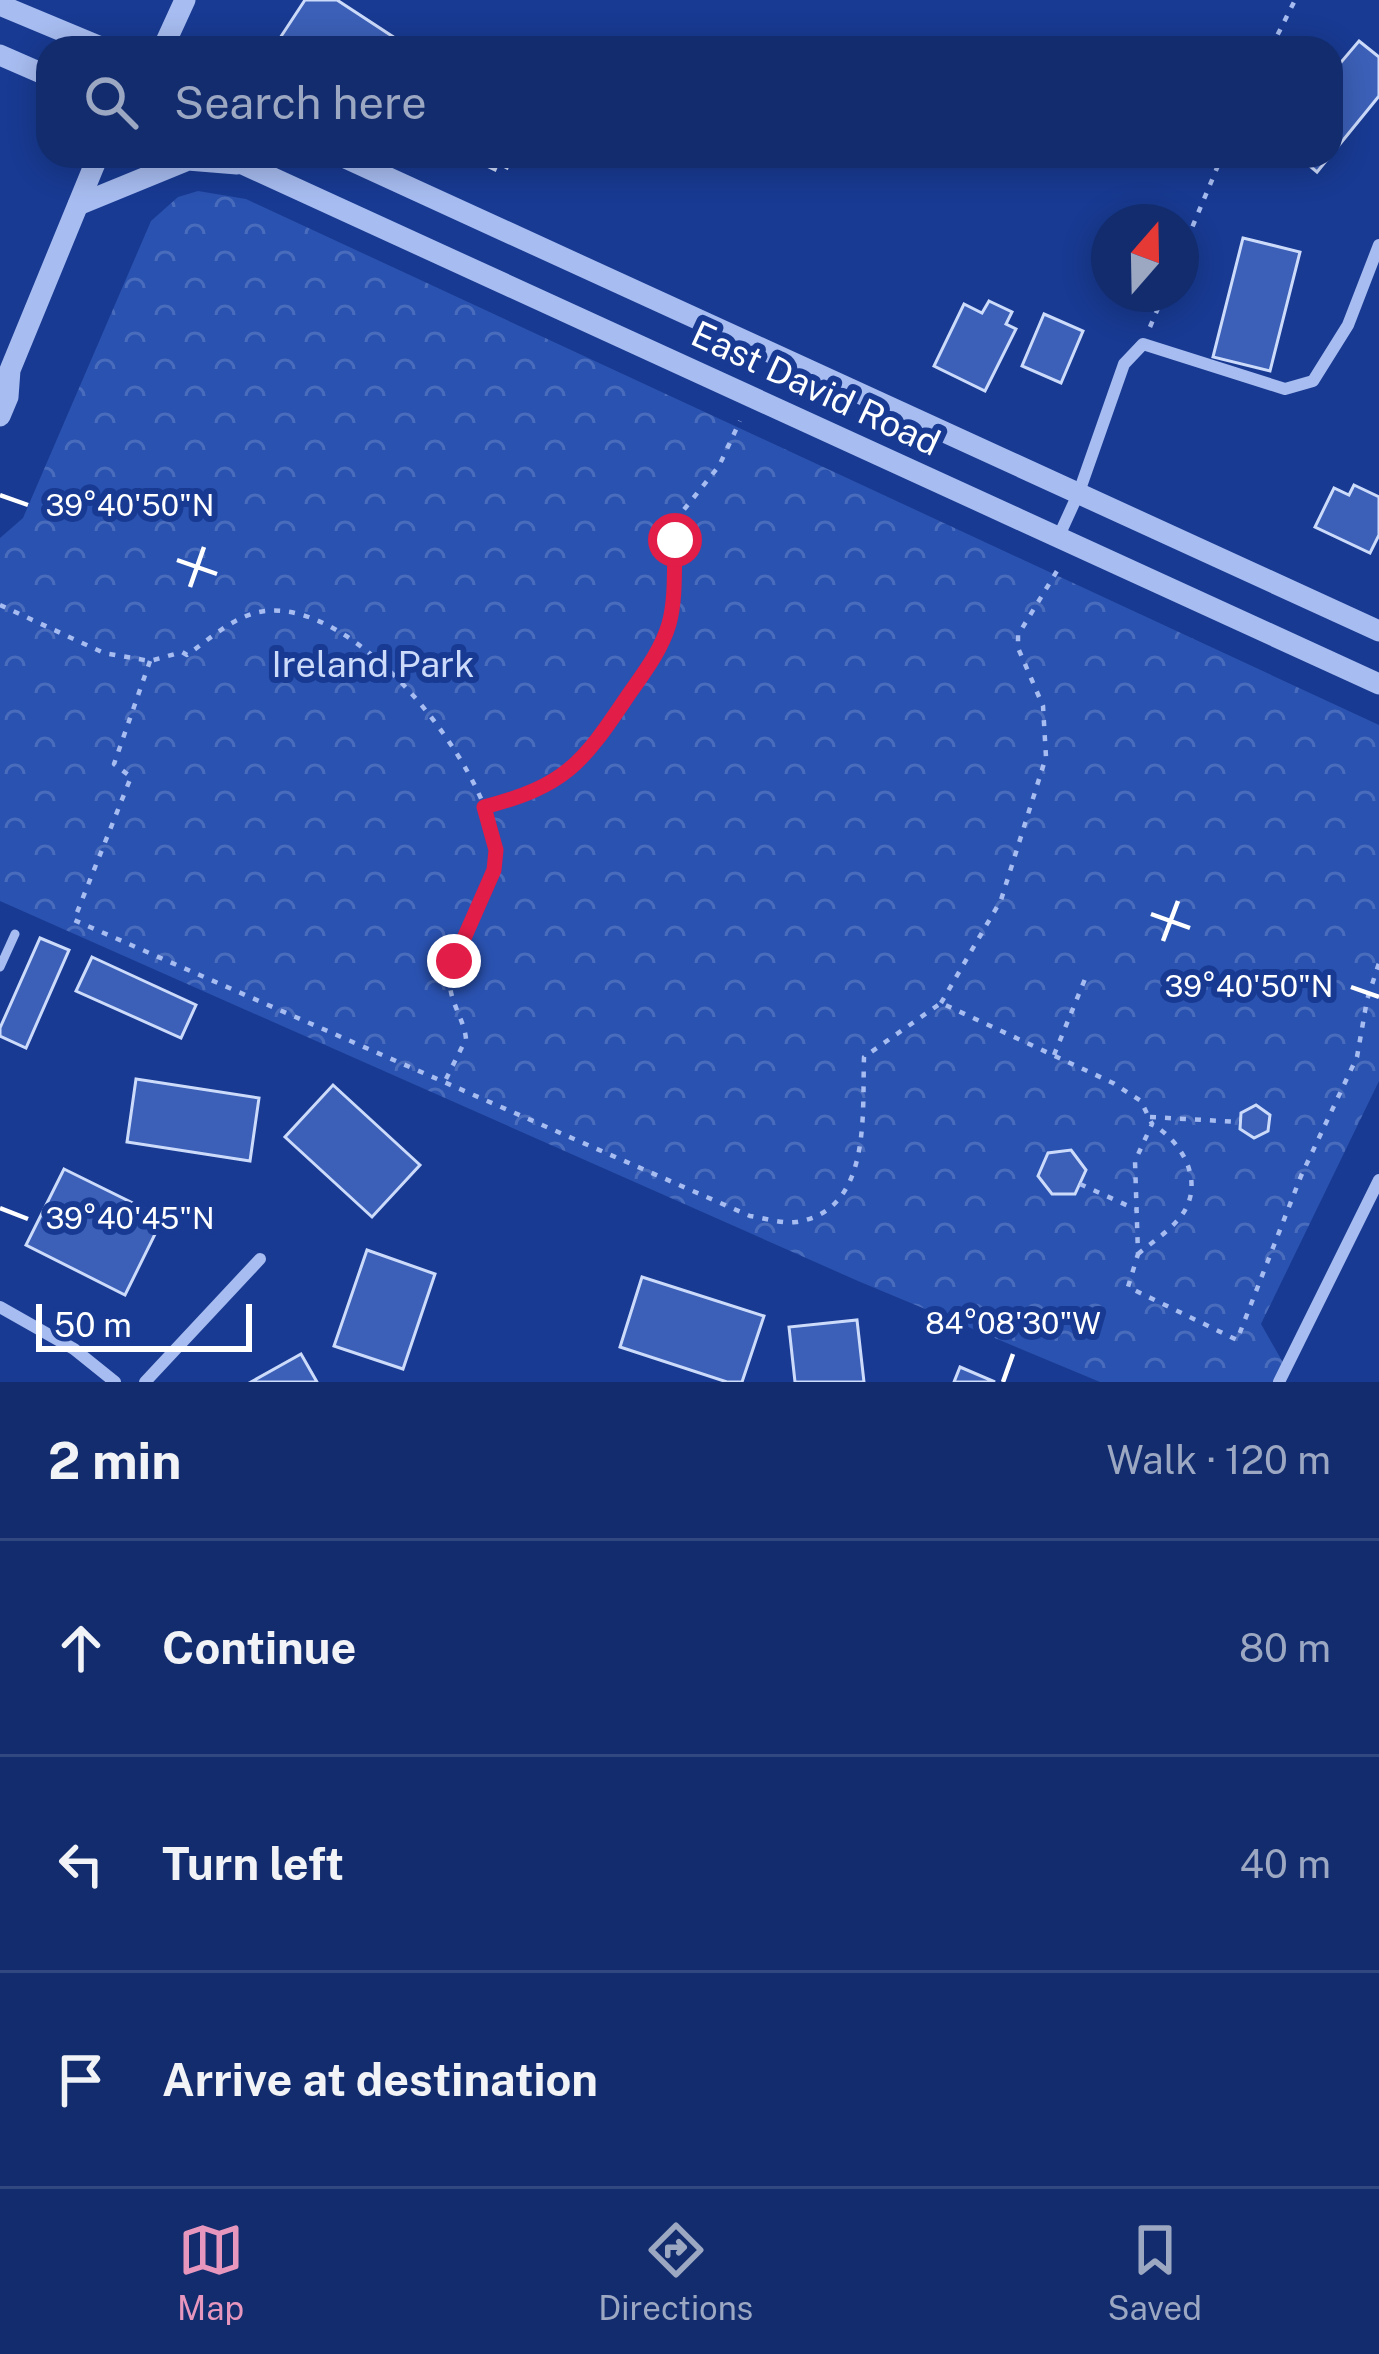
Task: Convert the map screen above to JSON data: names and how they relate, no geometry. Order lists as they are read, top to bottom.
{
  "streets": {
    "street": ["East David Road"]
  },
  "parks": ["Ireland Park"],
  "scale_bar": "50 m",
  "north": "top",
  "page": {
    "search": "Search here",
    "scale": "50 m",
    "heading": ["2 min", "Walk · 120 m"],
    "list": [
      ["Continue", "80 m"],
      ["Turn left", "40 m"],
      "Arrive at destination"
    ],
    "nav": ["Map", "Directions", "Saved"]
  },
  "coordinates": ["39°40'50\"N", "39°40'45\"N", "84°08'30\"W"]
}
